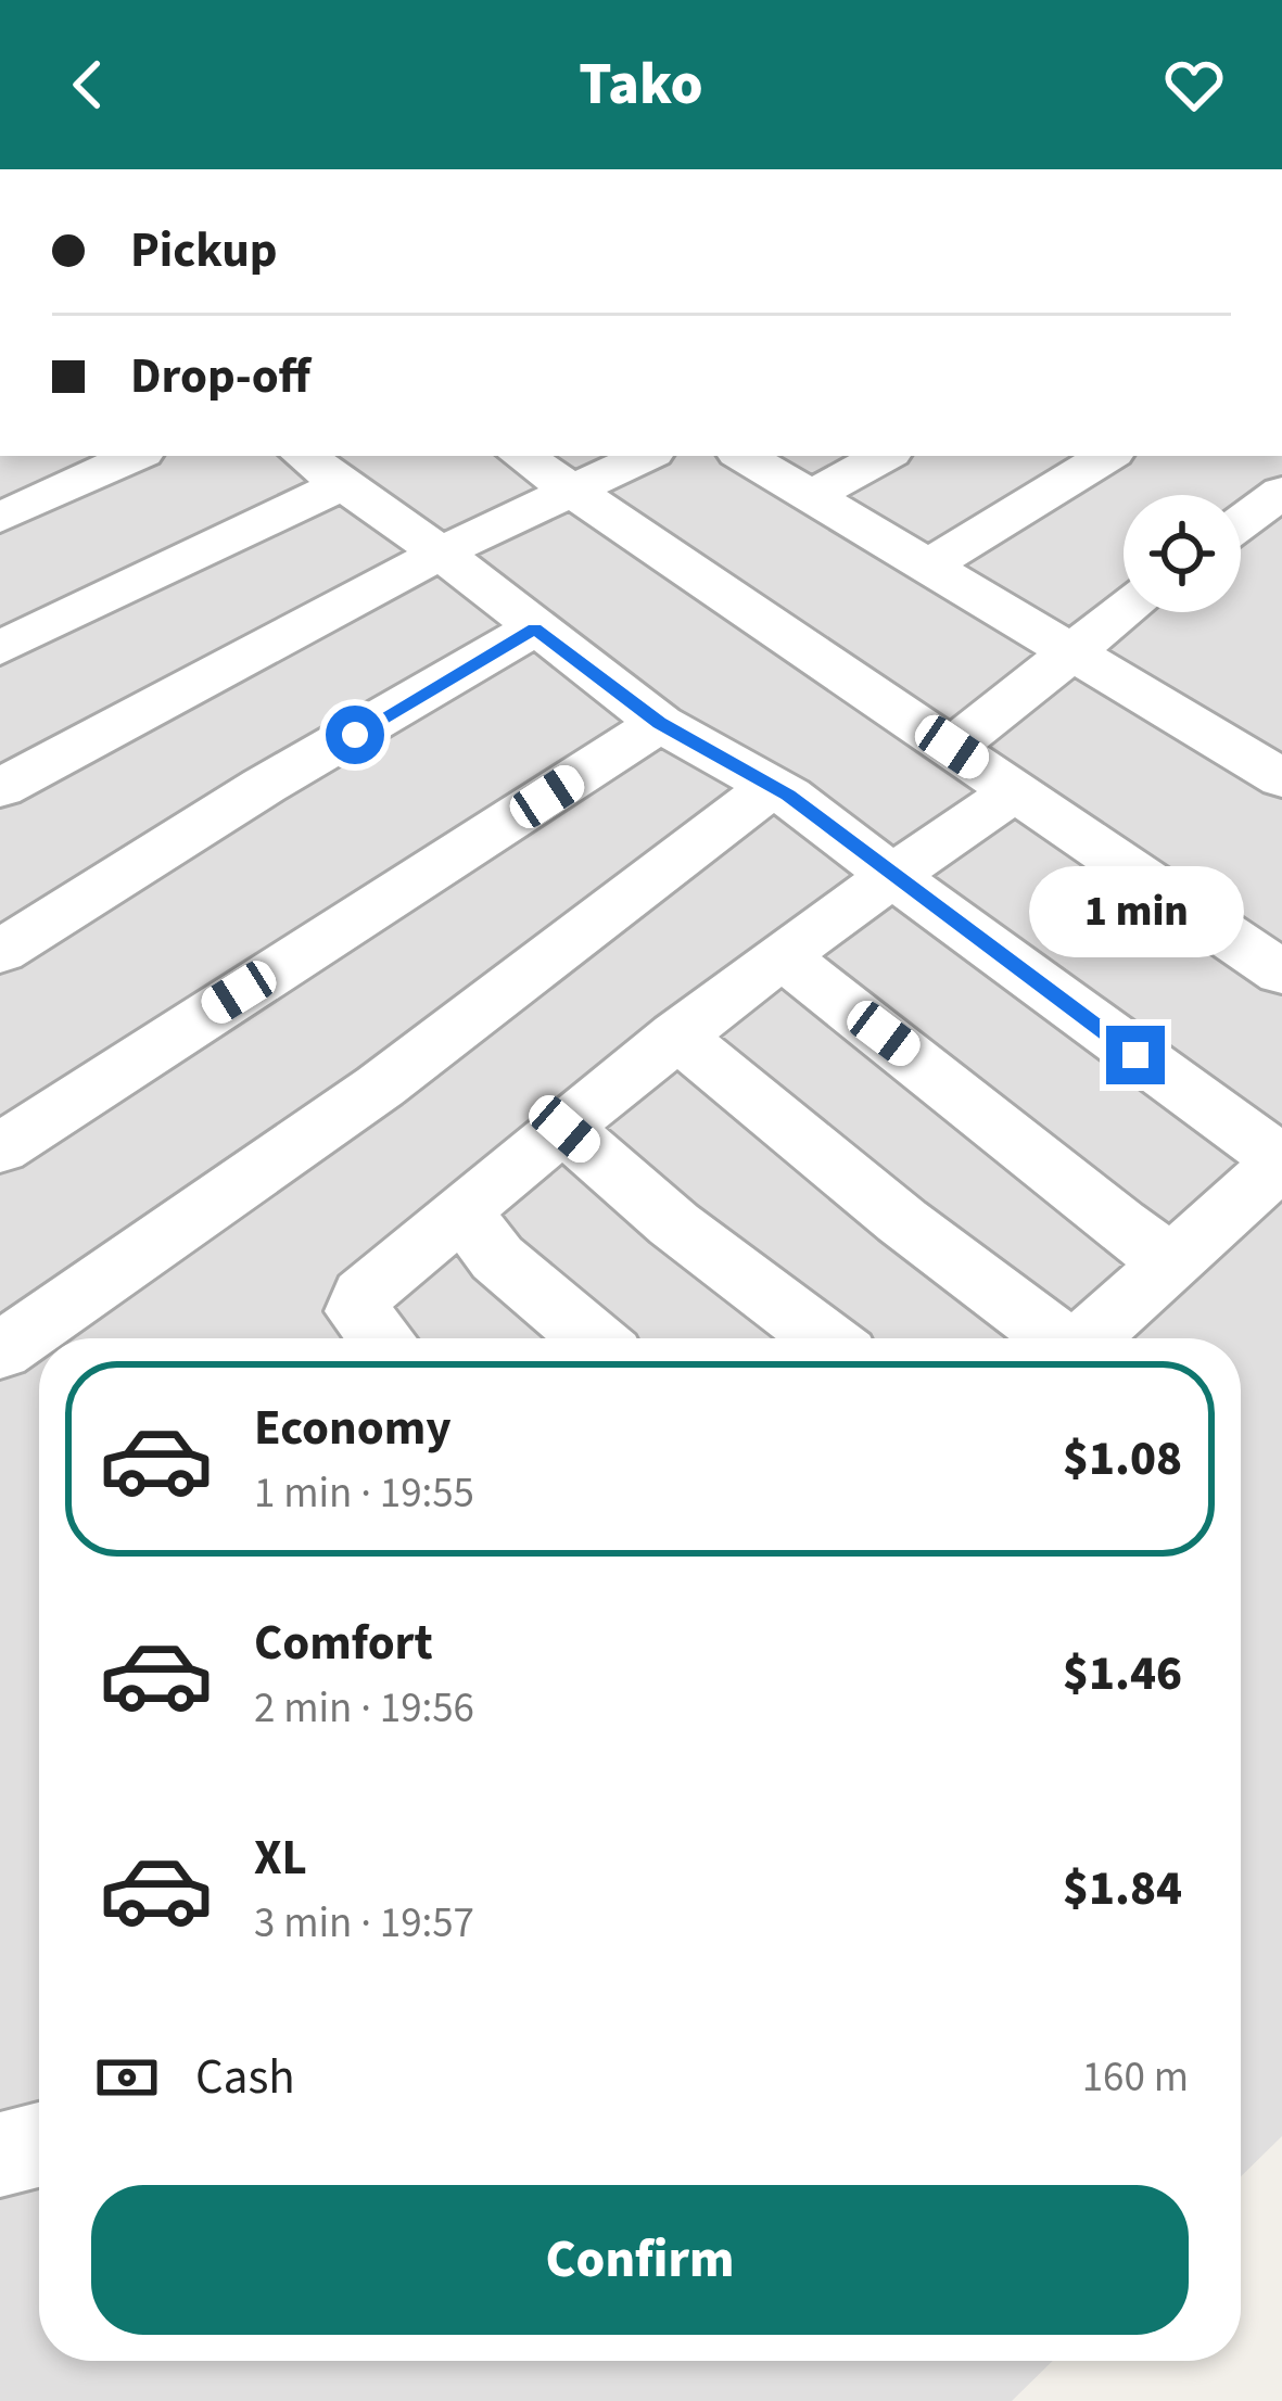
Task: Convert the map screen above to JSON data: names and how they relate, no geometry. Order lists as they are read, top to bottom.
{
  "page": {
    "header": "Tako",
    "banner": ["Pickup", "Drop-off"],
    "bubble": "1 min",
    "list": [
      {
        "name": "Economy",
        "note": "1 min · 19:55",
        "value": "$1.08"
      },
      {
        "name": "Comfort",
        "note": "2 min · 19:56",
        "value": "$1.46"
      },
      {
        "name": "XL",
        "note": "3 min · 19:57",
        "value": "$1.84"
      }
    ],
    "pay": ["Cash", "160 m"],
    "buttons": "Confirm"
  }
}
